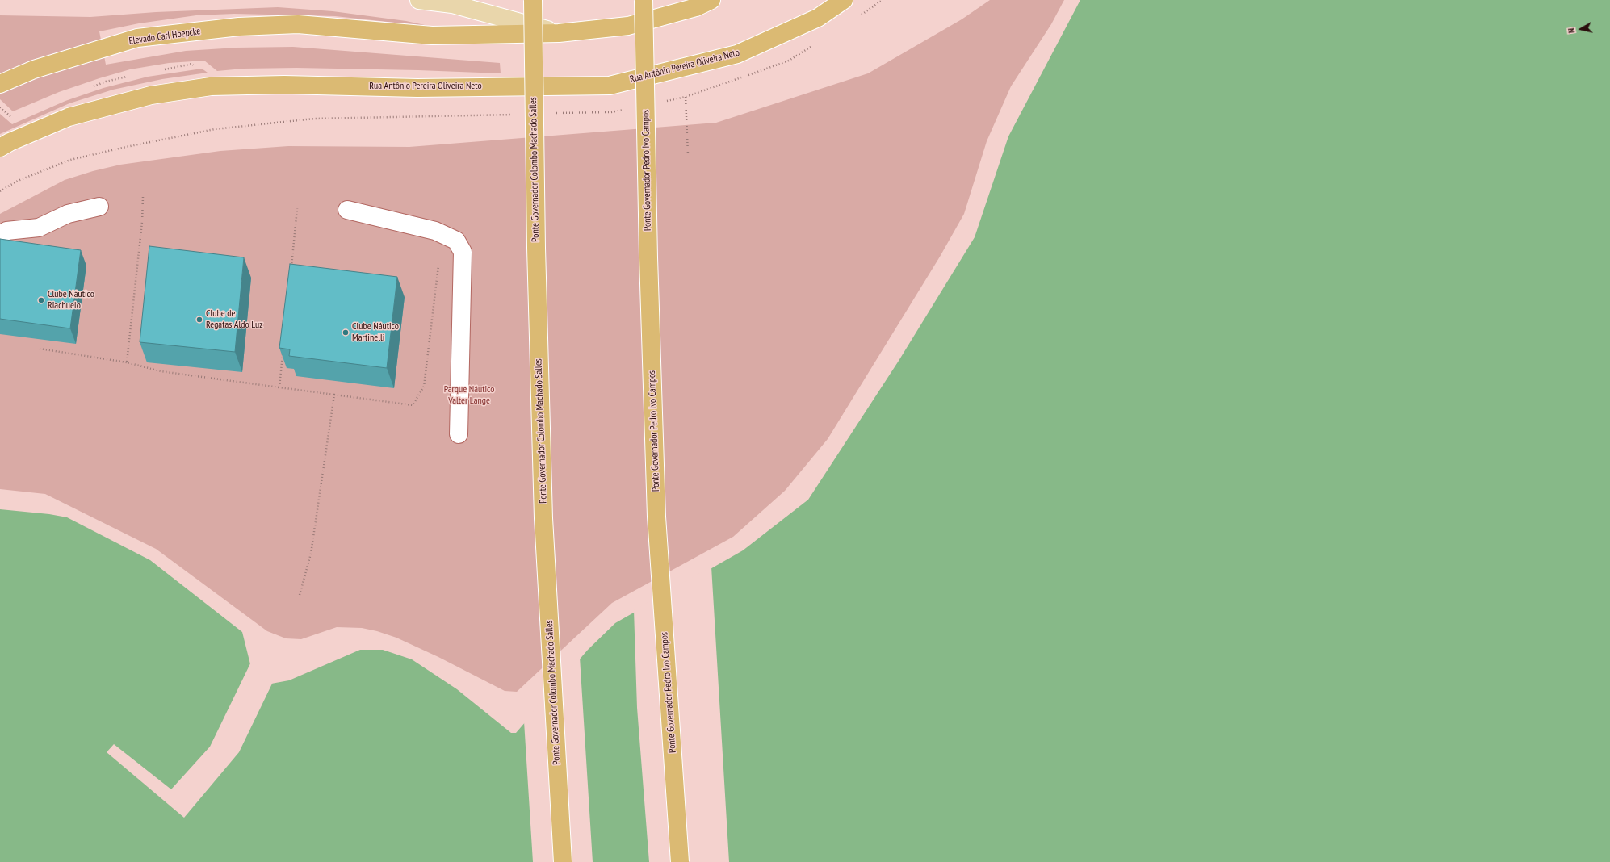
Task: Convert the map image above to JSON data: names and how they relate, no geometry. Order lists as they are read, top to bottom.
{
  "streets": {
    "highway": [
      "Elevado Carl Hoepcke",
      "Rua Antônio Pereira Oliveira Neto",
      "Ponte Governador Colombo Machado Salles",
      "Ponte Governador Pedro Ivo Campos"
    ]
  },
  "parks": ["Parque Náutico Valter Lange"],
  "places": ["Clube Náutico Riachuelo", "Clube de Regatas Aldo Luz", "Clube Náutico Martinelli"],
  "north": "left"
}
